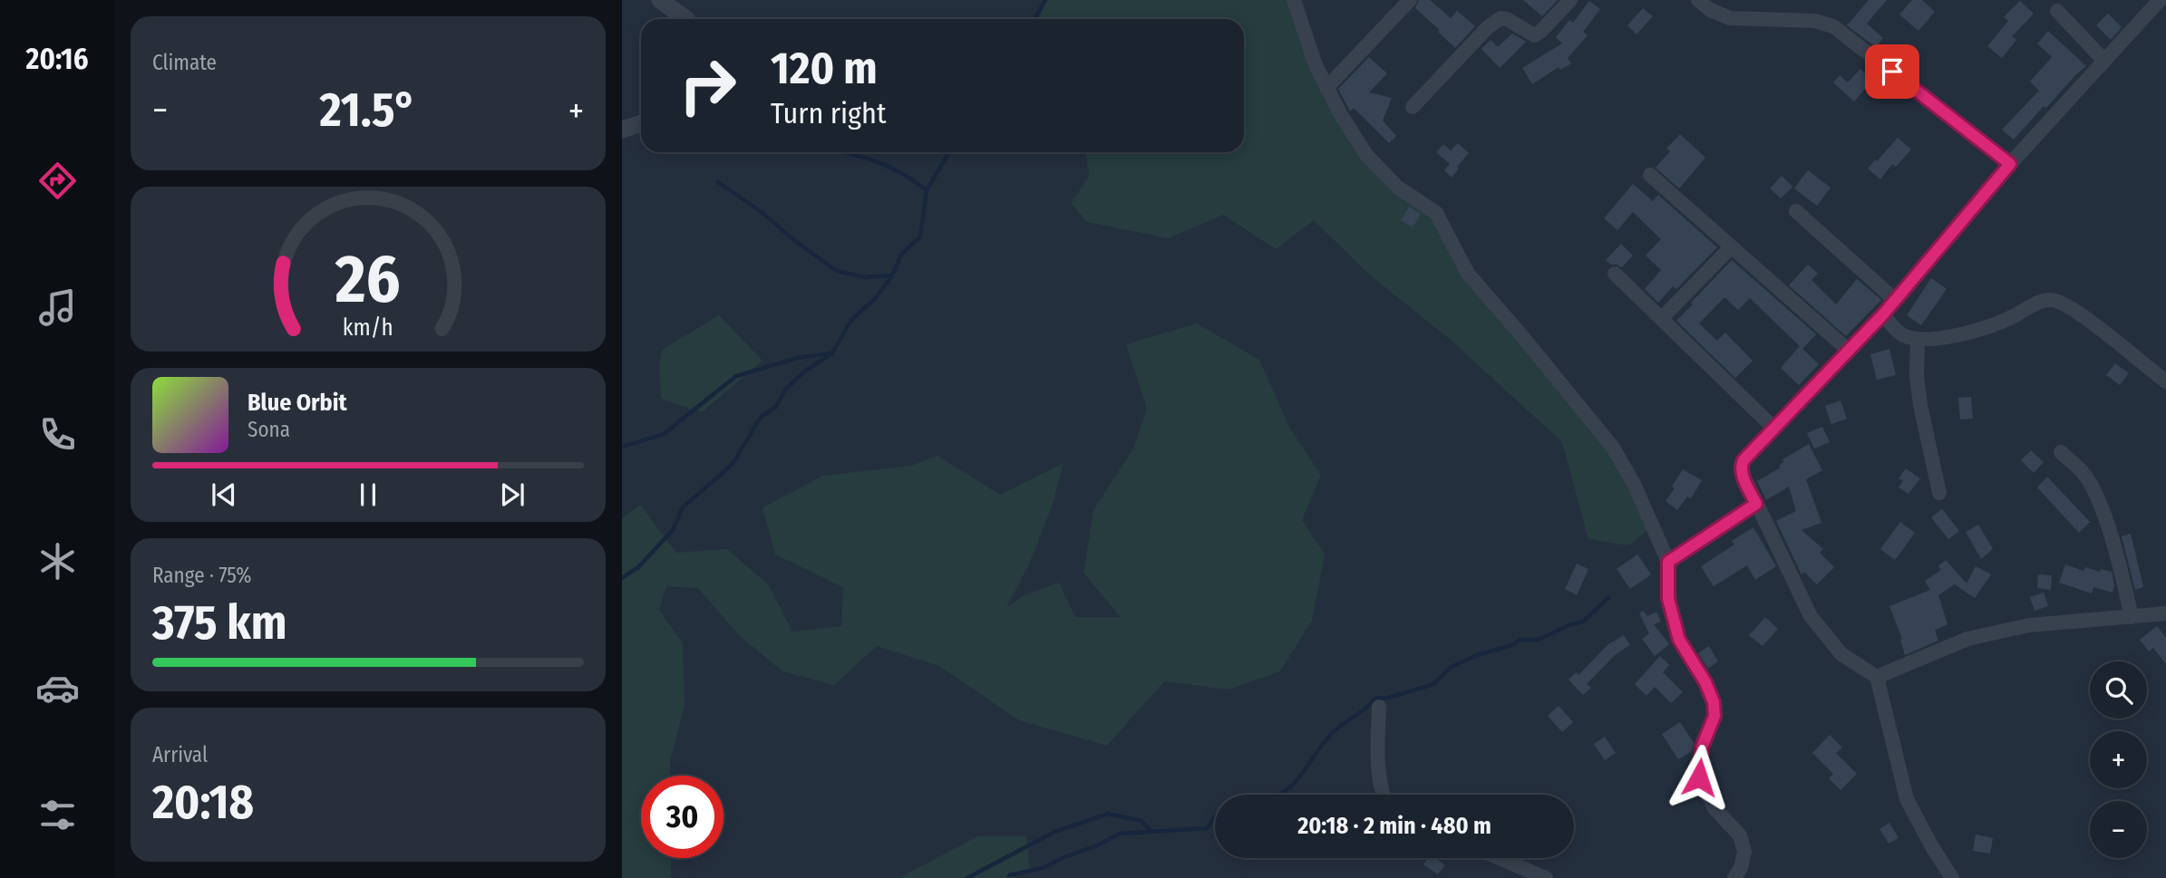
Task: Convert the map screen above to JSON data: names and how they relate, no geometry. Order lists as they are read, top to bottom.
{
  "page": {
    "tabs": "20:16",
    "tile": [
      "Climate",
      ["Range · 75%", "375 km"],
      ["Arrival", "20:18"]
    ],
    "turn": ["120 m", "Turn right"],
    "heat": ["−", "21.5°", "+"],
    "song": ["Blue Orbit", "Sona"],
    "map_buttons": ["+", "−"],
    "limit": "30",
    "trip": "20:18 · 2 min · 480 m",
    "gauge": ["26", "km/h"]
  }
}
